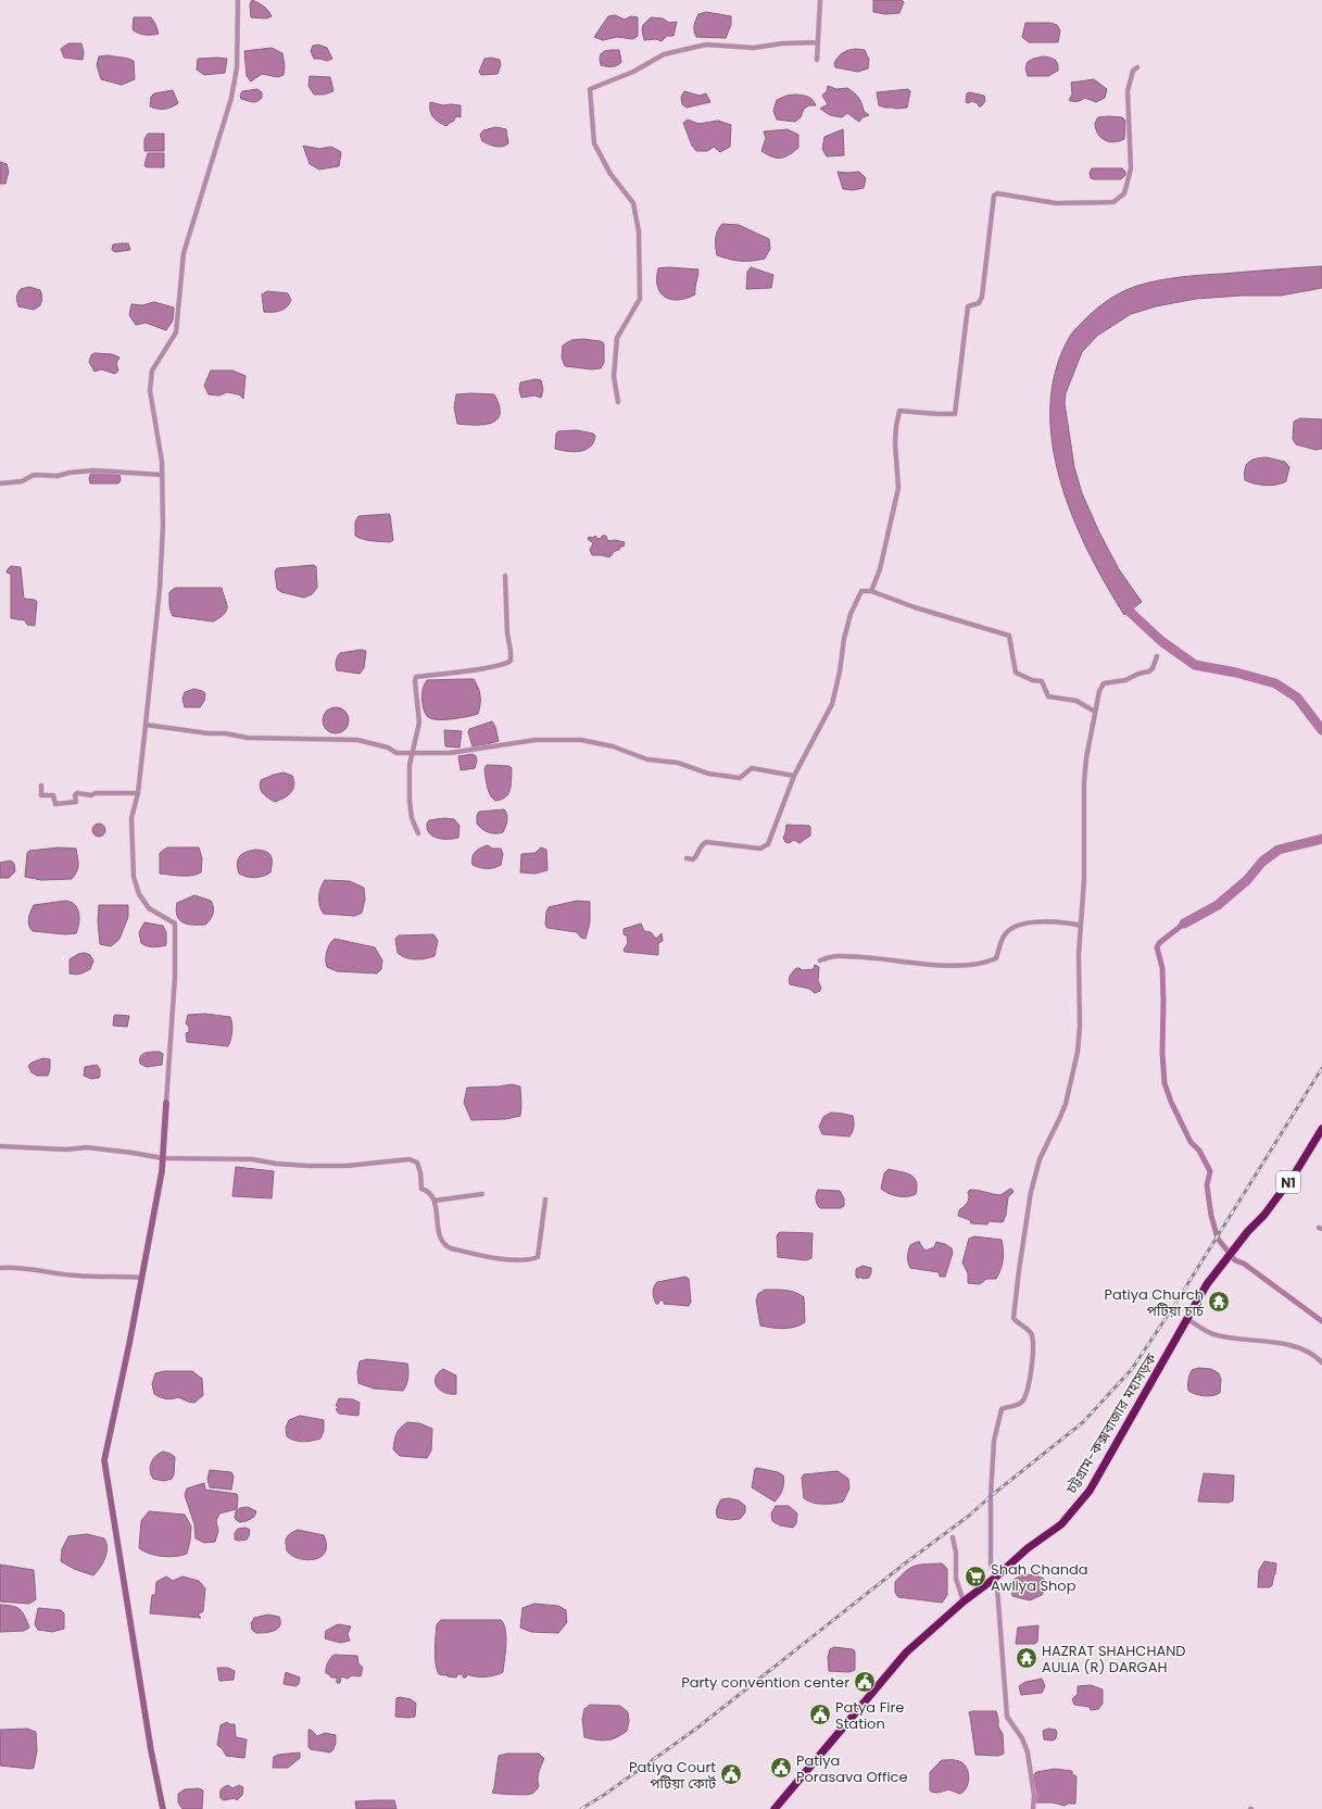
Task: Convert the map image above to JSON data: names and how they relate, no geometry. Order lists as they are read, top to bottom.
{
  "streets": {
    "highway": ["N1", "চট্টগ্রাম-কক্সবাজার মহাসড়ক"]
  },
  "places": {
    "temple": ["Patiya Church পটিয়া চার্চ", "HAZRAT SHAHCHAND AULIA (R) DARGAH"],
    "supermarket": ["Shah Chanda Awliya Shop"],
    "public building": [
      "Party convention center",
      "Patya Fire Station",
      "Patiya Porasava Office",
      "Patiya Court পটিয়া কোর্ট"
    ]
  }
}
